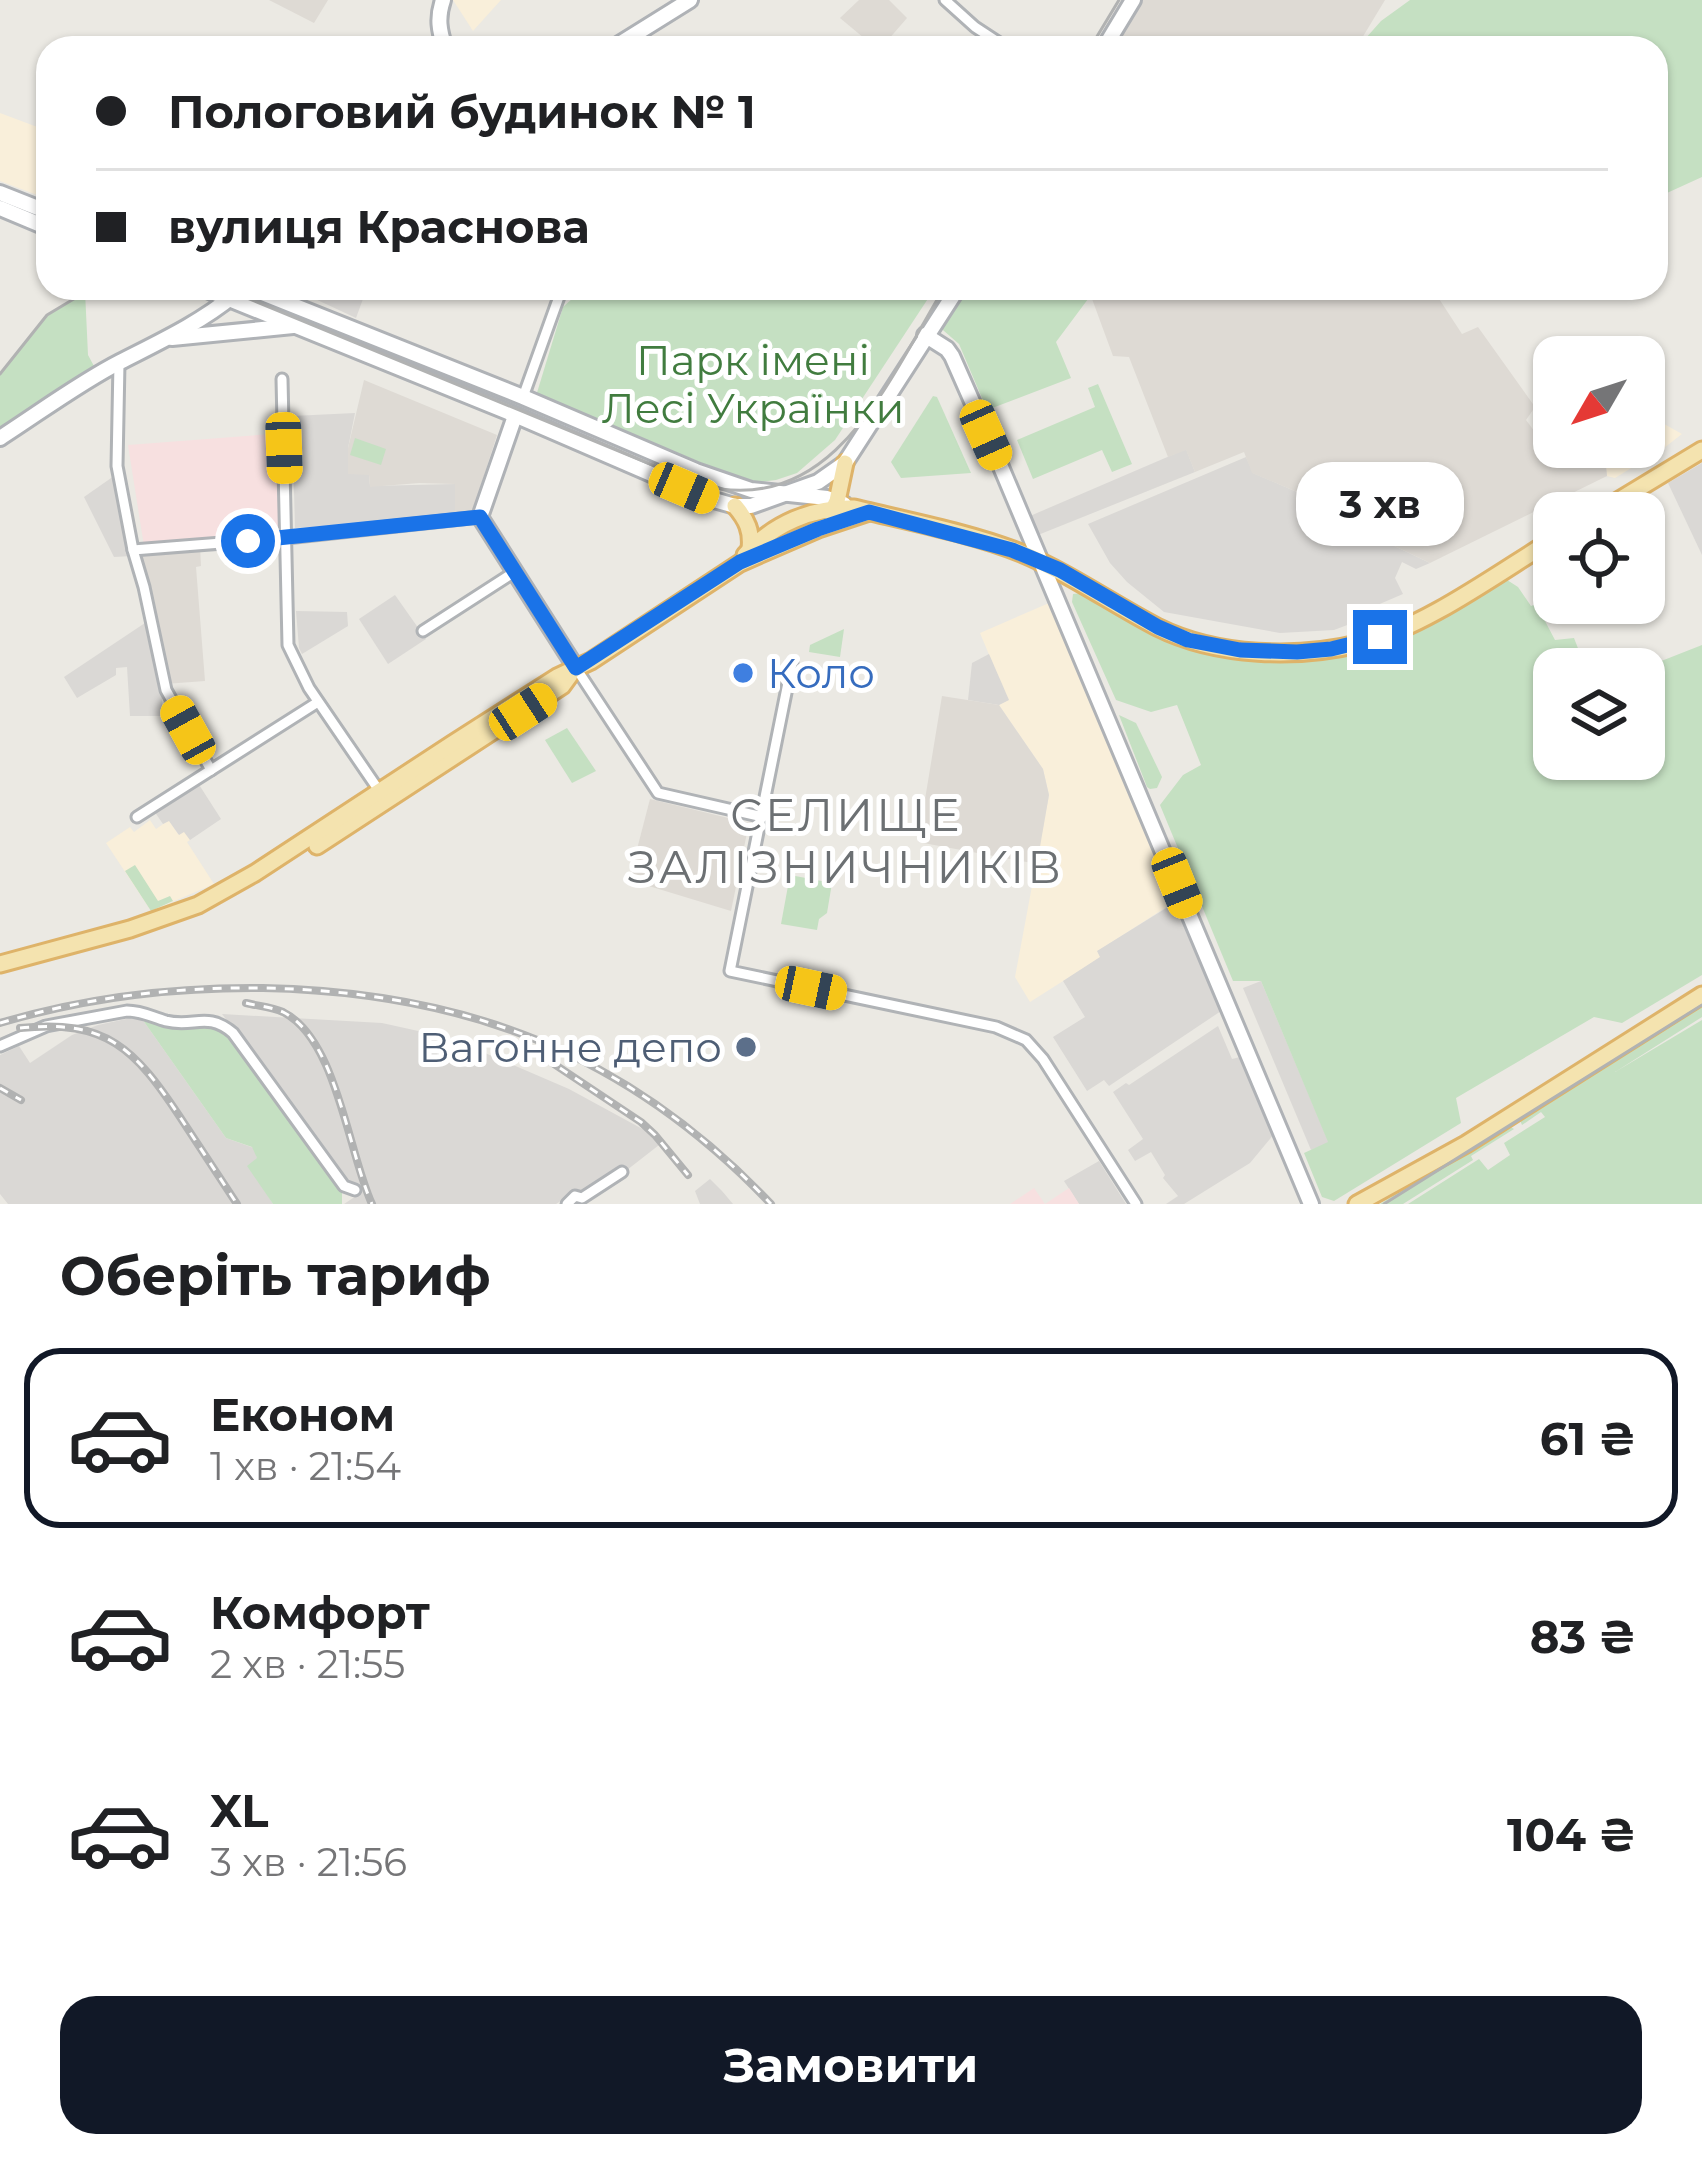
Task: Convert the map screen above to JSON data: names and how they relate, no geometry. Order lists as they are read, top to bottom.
{
  "districts": ["СЕЛИЩЕ ЗАЛІЗНИЧНИКІВ"],
  "parks": ["Парк імені Лесі Українки"],
  "places": ["Коло", "Вагонне депо"],
  "north": "bottom left",
  "page": {
    "banner": ["Пологовий будинок № 1", "вулиця Краснова"],
    "bubble": "3 хв",
    "heading": "Оберіть тариф",
    "list": [
      {
        "name": "Економ",
        "note": "1 хв · 21:54",
        "value": "61 ₴"
      },
      {
        "name": "Комфорт",
        "note": "2 хв · 21:55",
        "value": "83 ₴"
      },
      {
        "name": "XL",
        "note": "3 хв · 21:56",
        "value": "104 ₴"
      }
    ],
    "buttons": "Замовити"
  }
}
